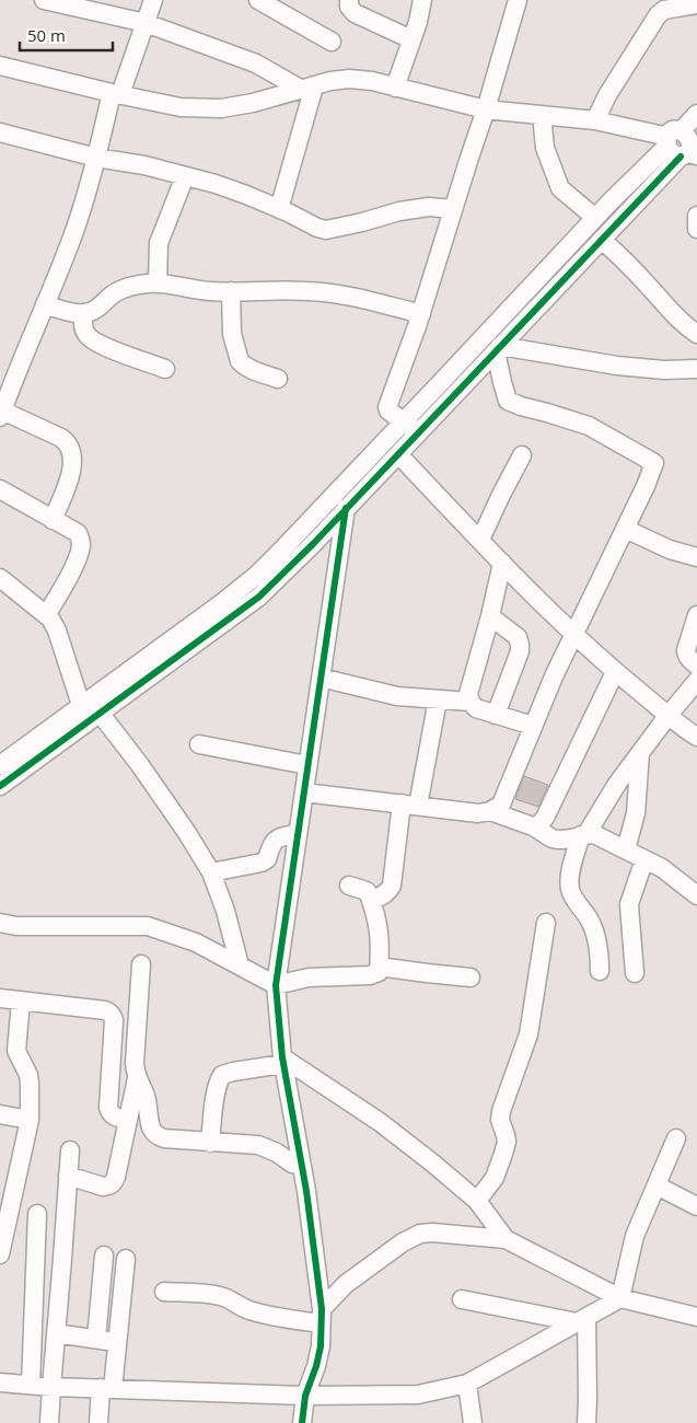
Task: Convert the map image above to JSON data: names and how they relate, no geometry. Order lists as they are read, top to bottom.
{
  "scale_bar": "50 m"
}
